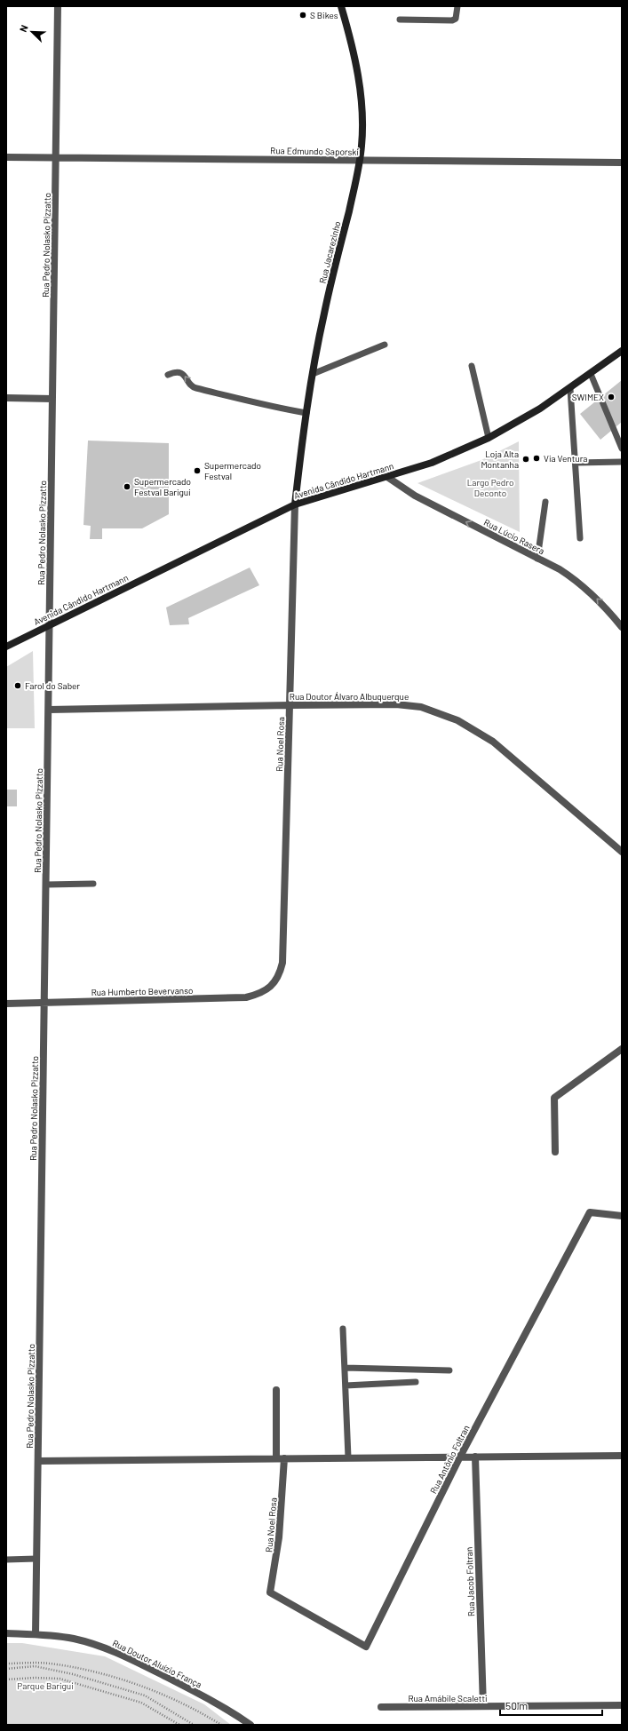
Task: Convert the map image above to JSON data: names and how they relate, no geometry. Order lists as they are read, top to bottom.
{
  "streets": {
    "main road": ["Rua Jacarezinho", "Avenida Cândido Hartmann"],
    "street": [
      "Rua Edmundo Saporski",
      "Rua Pedro Nolasko Pizzatto",
      "Rua Lúcio Rasera",
      "Rua Doutor Álvaro Albuquerque",
      "Rua Noel Rosa",
      "Rua Humberto Bevervanso",
      "Rua Antônio Foltran",
      "Rua Jacob Foltran",
      "Rua Doutor Aluízio França",
      "Rua Amábile Scaletti"
    ]
  },
  "crossings": [
    ["Rua Edmundo Saporski", "Rua Pedro Nolasko Pizzatto"],
    ["Rua Edmundo Saporski", "Rua Jacarezinho"],
    ["Rua Pedro Nolasko Pizzatto", "Avenida Cândido Hartmann"],
    ["Rua Pedro Nolasko Pizzatto", "Rua Doutor Álvaro Albuquerque"],
    ["Rua Pedro Nolasko Pizzatto", "Rua Humberto Bevervanso"],
    ["Rua Pedro Nolasko Pizzatto", "Rua Doutor Aluízio França"],
    ["Rua Jacarezinho", "Avenida Cândido Hartmann"],
    ["Rua Jacarezinho", "Rua Noel Rosa"],
    ["Avenida Cândido Hartmann", "Rua Lúcio Rasera"],
    ["Avenida Cândido Hartmann", "Rua Noel Rosa"],
    ["Rua Doutor Álvaro Albuquerque", "Rua Noel Rosa"],
    ["Rua Noel Rosa", "Rua Humberto Bevervanso"],
    ["Rua Noel Rosa", "Rua Antônio Foltran"],
    ["Rua Jacob Foltran", "Rua Amábile Scaletti"]
  ],
  "one_way": ["Rua Lúcio Rasera"],
  "parks": ["Largo Pedro Deconto", "Parque Barigui"],
  "places": [
    "S Bikes",
    "SWIMEX",
    "Via Ventura",
    "Loja Alta Montanha",
    "Supermercado Festval",
    "Supermercado Festval Barigui",
    "Farol do Saber"
  ],
  "scale_bar": "50 m",
  "north": "top left"
}
